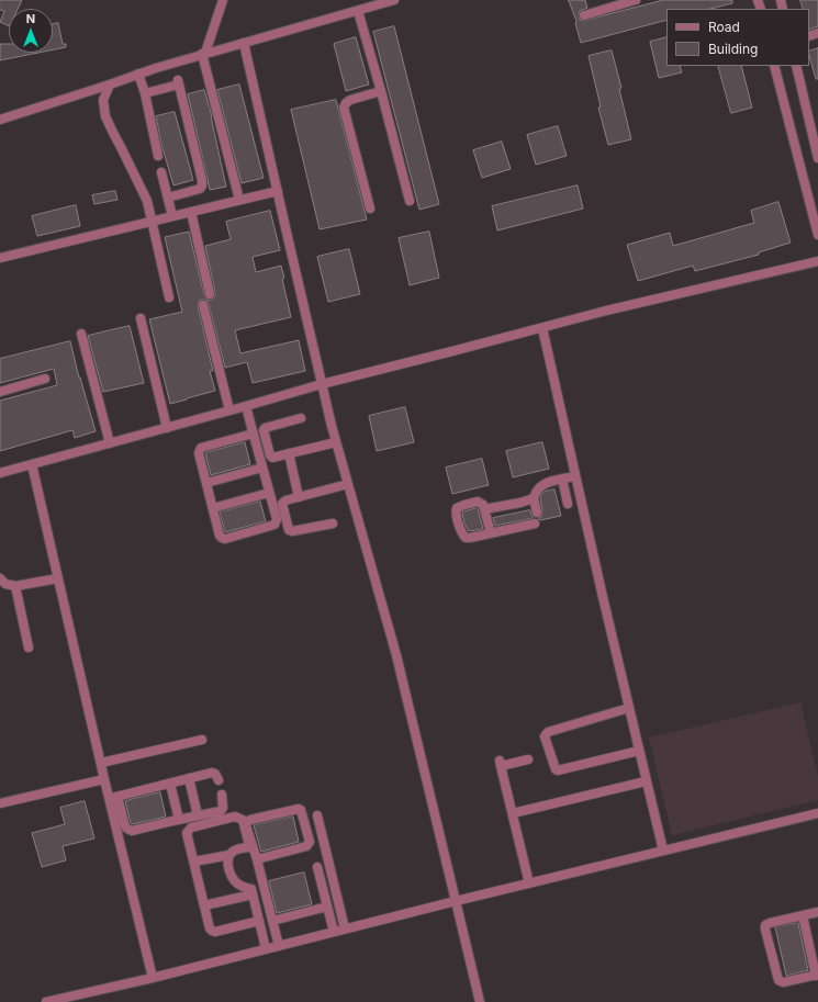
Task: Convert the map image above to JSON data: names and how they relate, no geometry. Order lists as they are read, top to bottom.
{
  "legend": ["Road", "Building"],
  "north": "top"
}
